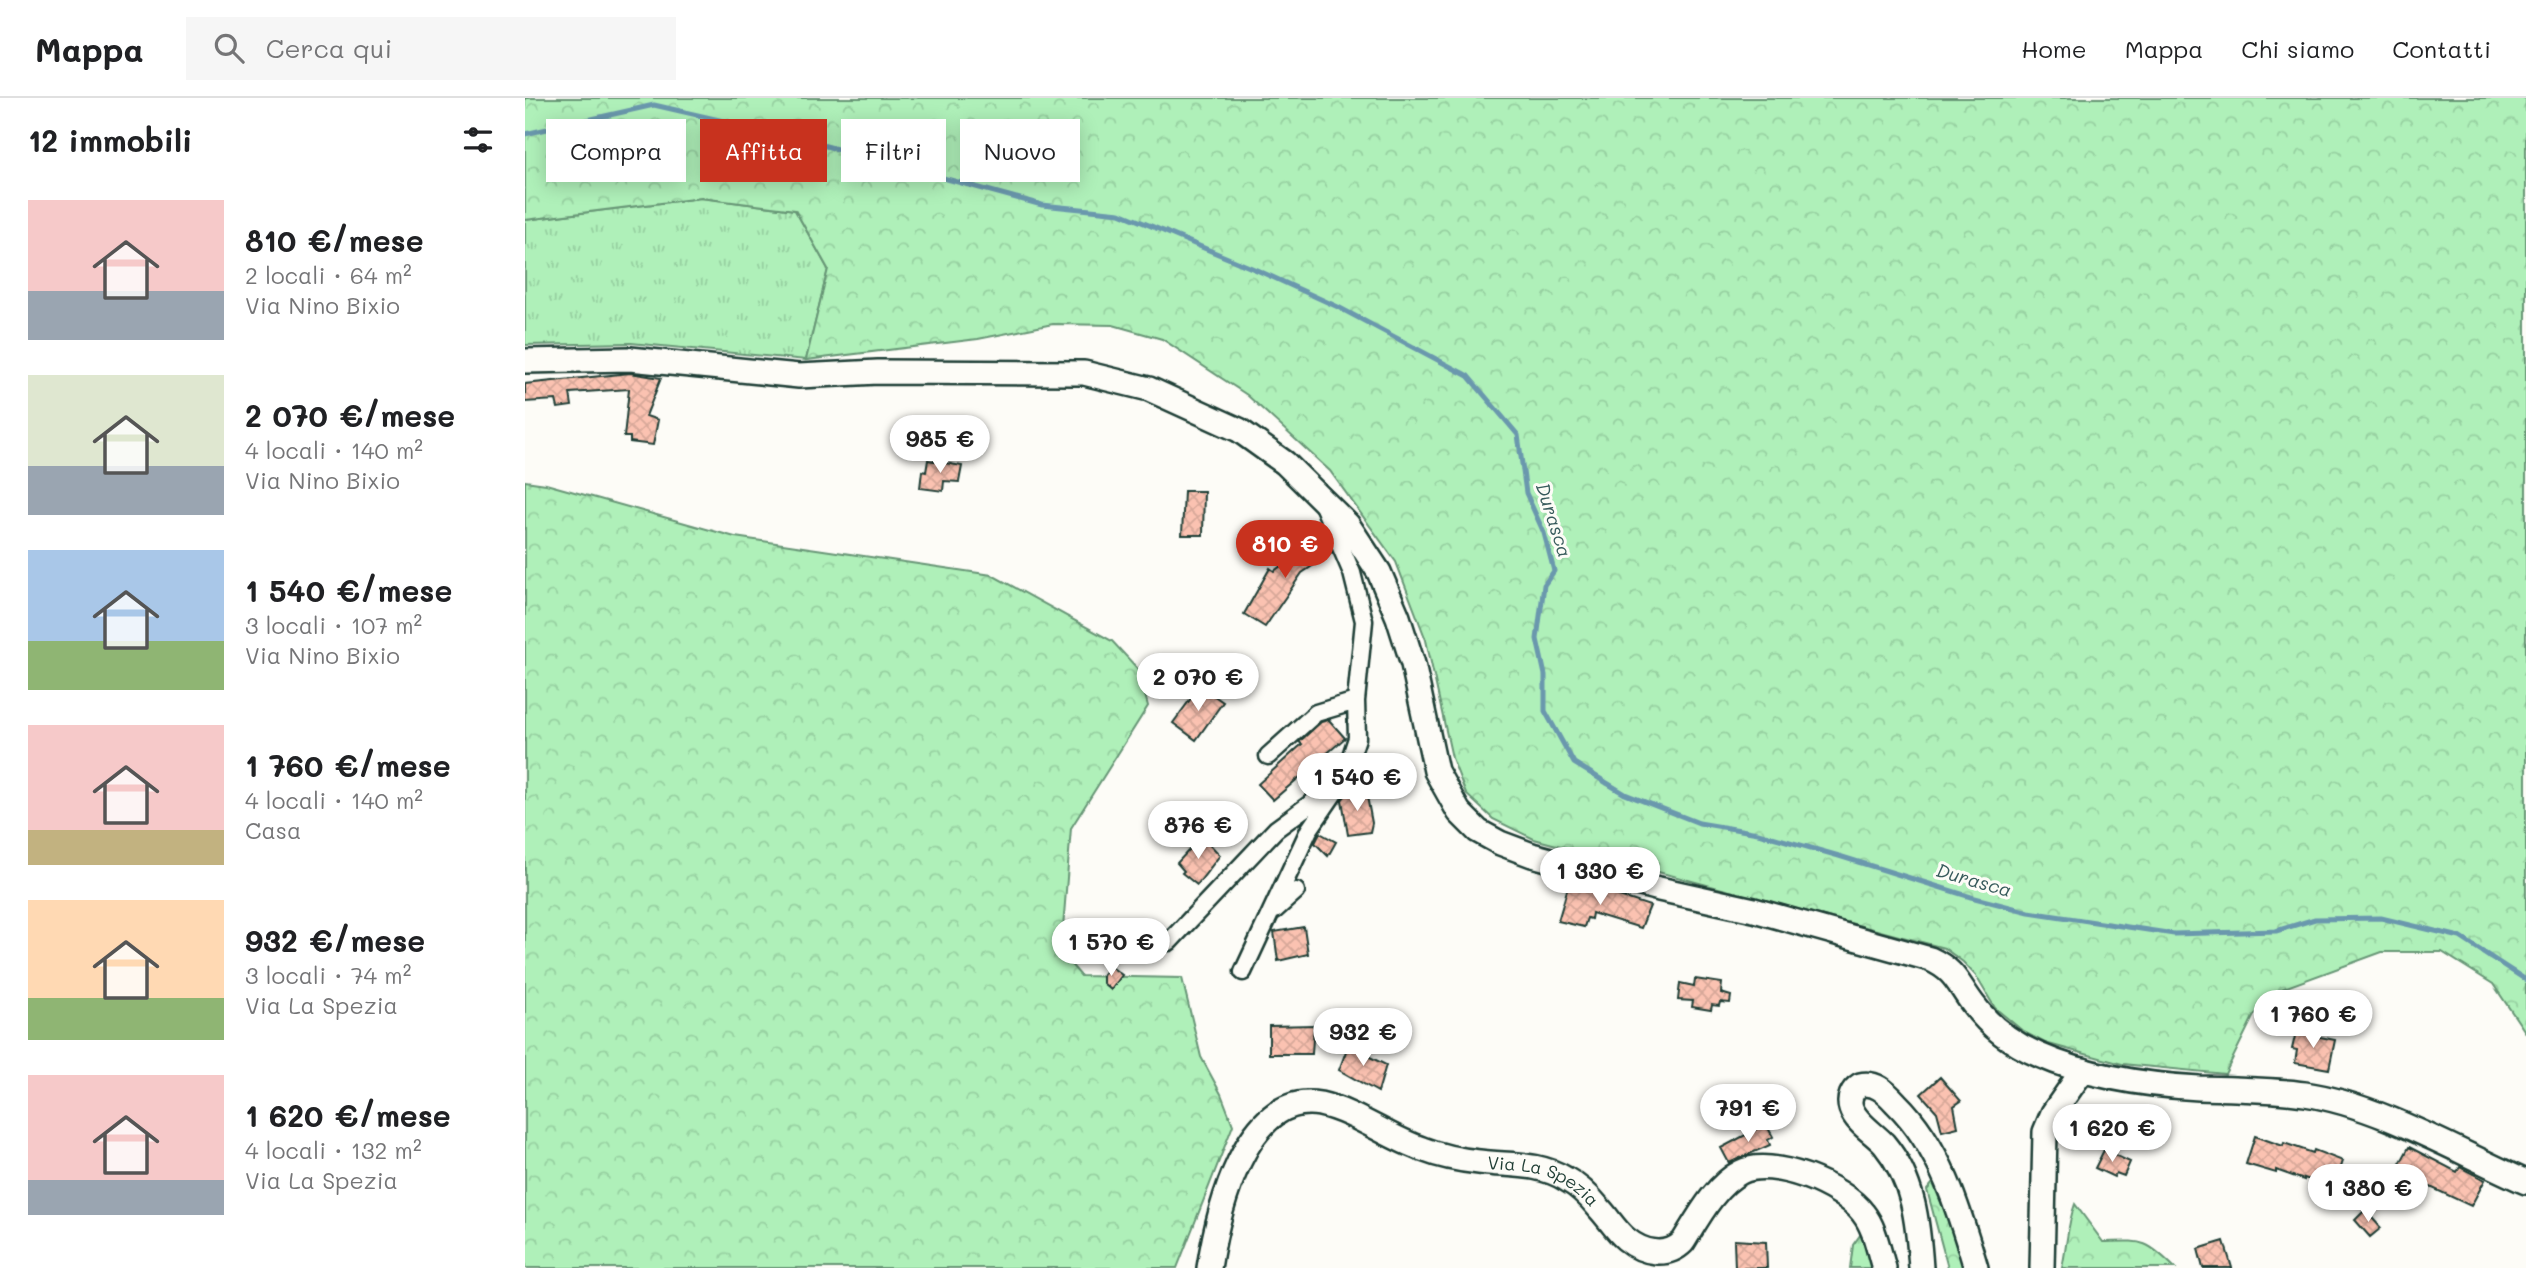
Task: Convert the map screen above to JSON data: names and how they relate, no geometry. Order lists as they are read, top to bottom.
{
  "streets": {
    "main road": ["Via La Spezia"]
  },
  "water": ["Durasca"],
  "page": {
    "header": "Mappa",
    "search": "Cerca qui",
    "nav": [
      "Home",
      "Mappa",
      "Chi siamo",
      "Contatti"
    ],
    "heading": "12 immobili",
    "chip": [
      "Compra",
      "Affitta",
      "Filtri",
      "Nuovo"
    ],
    "list": [
      {
        "name": "810 €/mese",
        "note": "2 locali · 64 m² · Via Nino Bixio"
      },
      {
        "name": "2 070 €/mese",
        "note": "4 locali · 140 m² · Via Nino Bixio"
      },
      {
        "name": "1 540 €/mese",
        "note": "3 locali · 107 m² · Via Nino Bixio"
      },
      {
        "name": "1 760 €/mese",
        "note": "4 locali · 140 m² · Casa"
      },
      {
        "name": "932 €/mese",
        "note": "3 locali · 74 m² · Via La Spezia"
      },
      {
        "name": "1 620 €/mese",
        "note": "4 locali · 132 m² · Via La Spezia"
      }
    ],
    "price": [
      "985 €",
      "810 €",
      "2 070 €",
      "1 540 €",
      "876 €",
      "1 330 €",
      "1 570 €",
      "1 760 €",
      "932 €",
      "791 €",
      "1 620 €",
      "1 380 €"
    ]
  }
}
